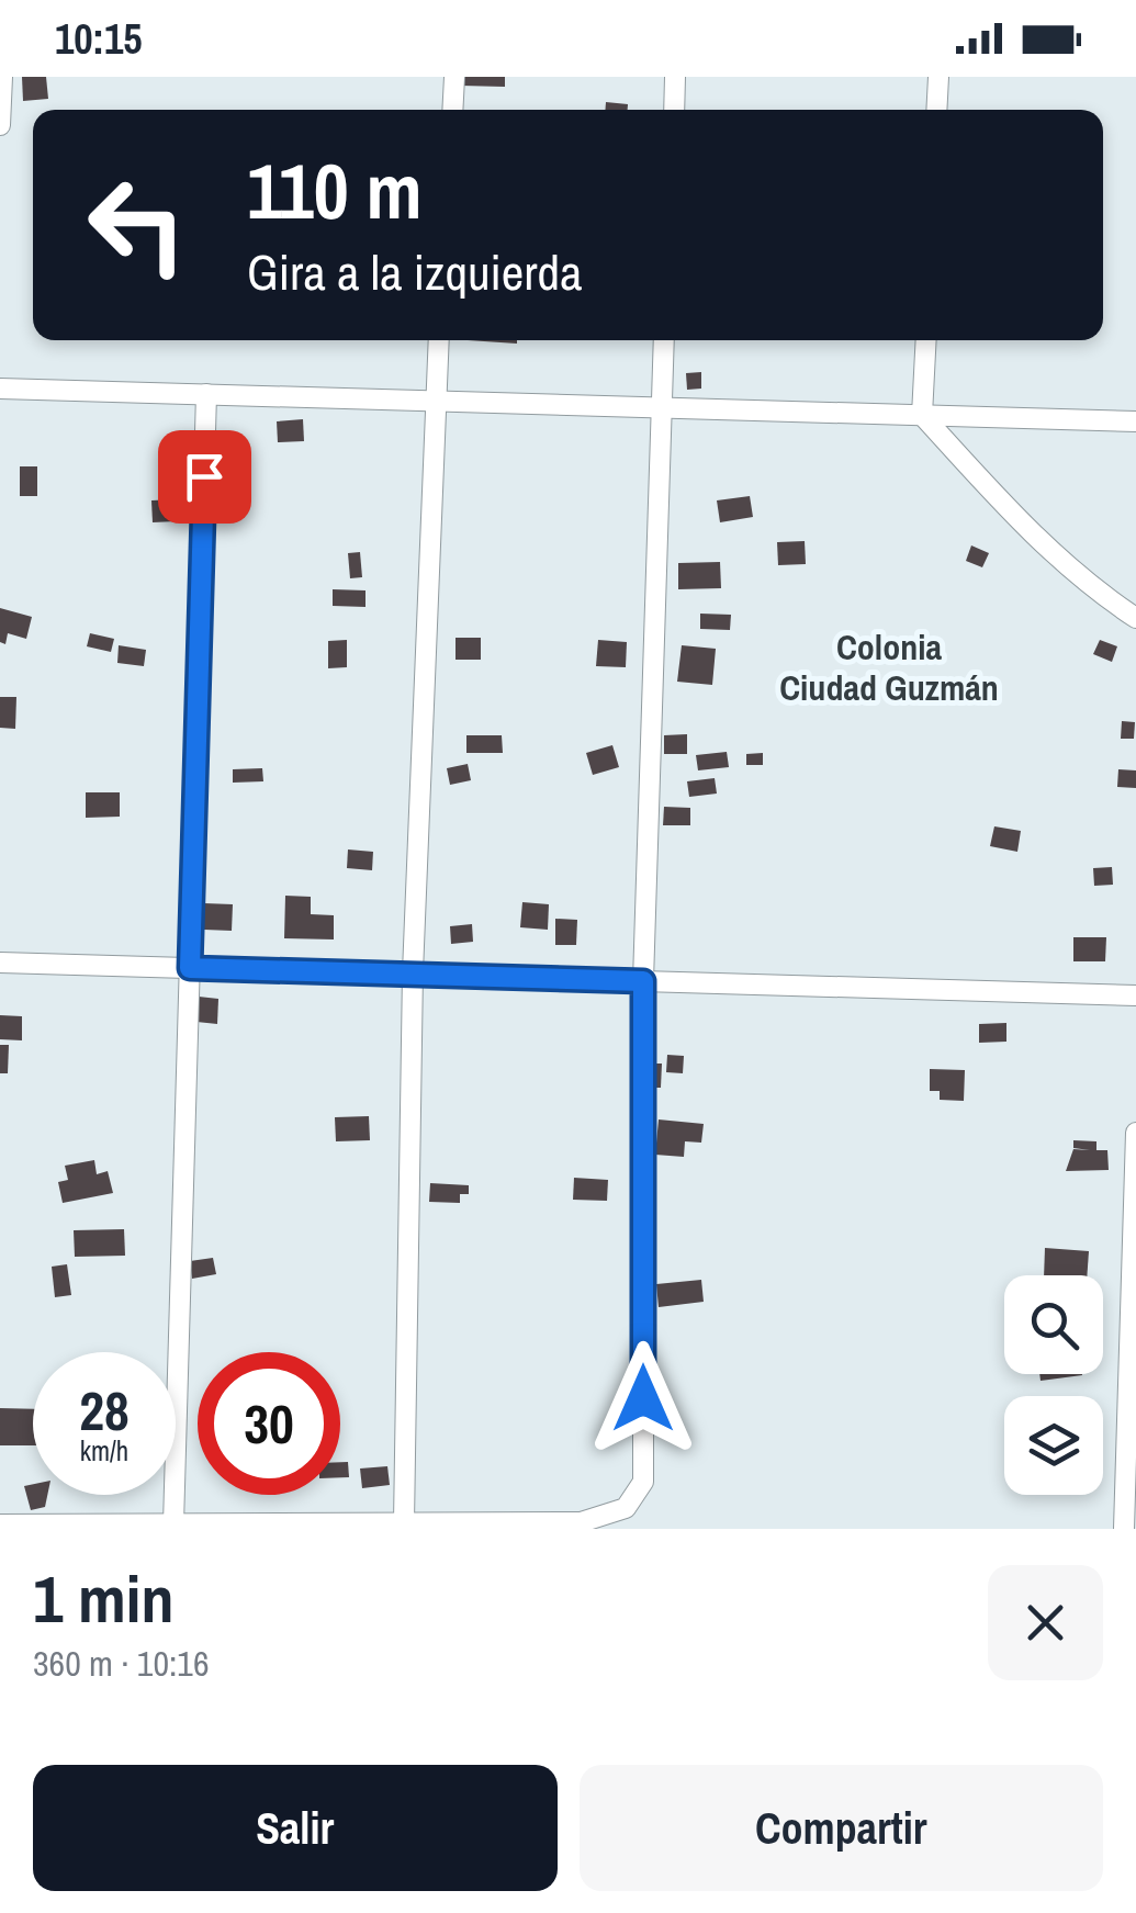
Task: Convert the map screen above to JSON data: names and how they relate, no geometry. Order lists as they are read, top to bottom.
{
  "districts": ["Colonia Ciudad Guzmán"],
  "page": {
    "status": "10:15",
    "turn": ["110 m", "Gira a la izquierda"],
    "speed": "28 km/h",
    "limit": "30",
    "heading": ["1 min", "360 m · 10:16"],
    "buttons": ["Salir", "Compartir"]
  }
}
